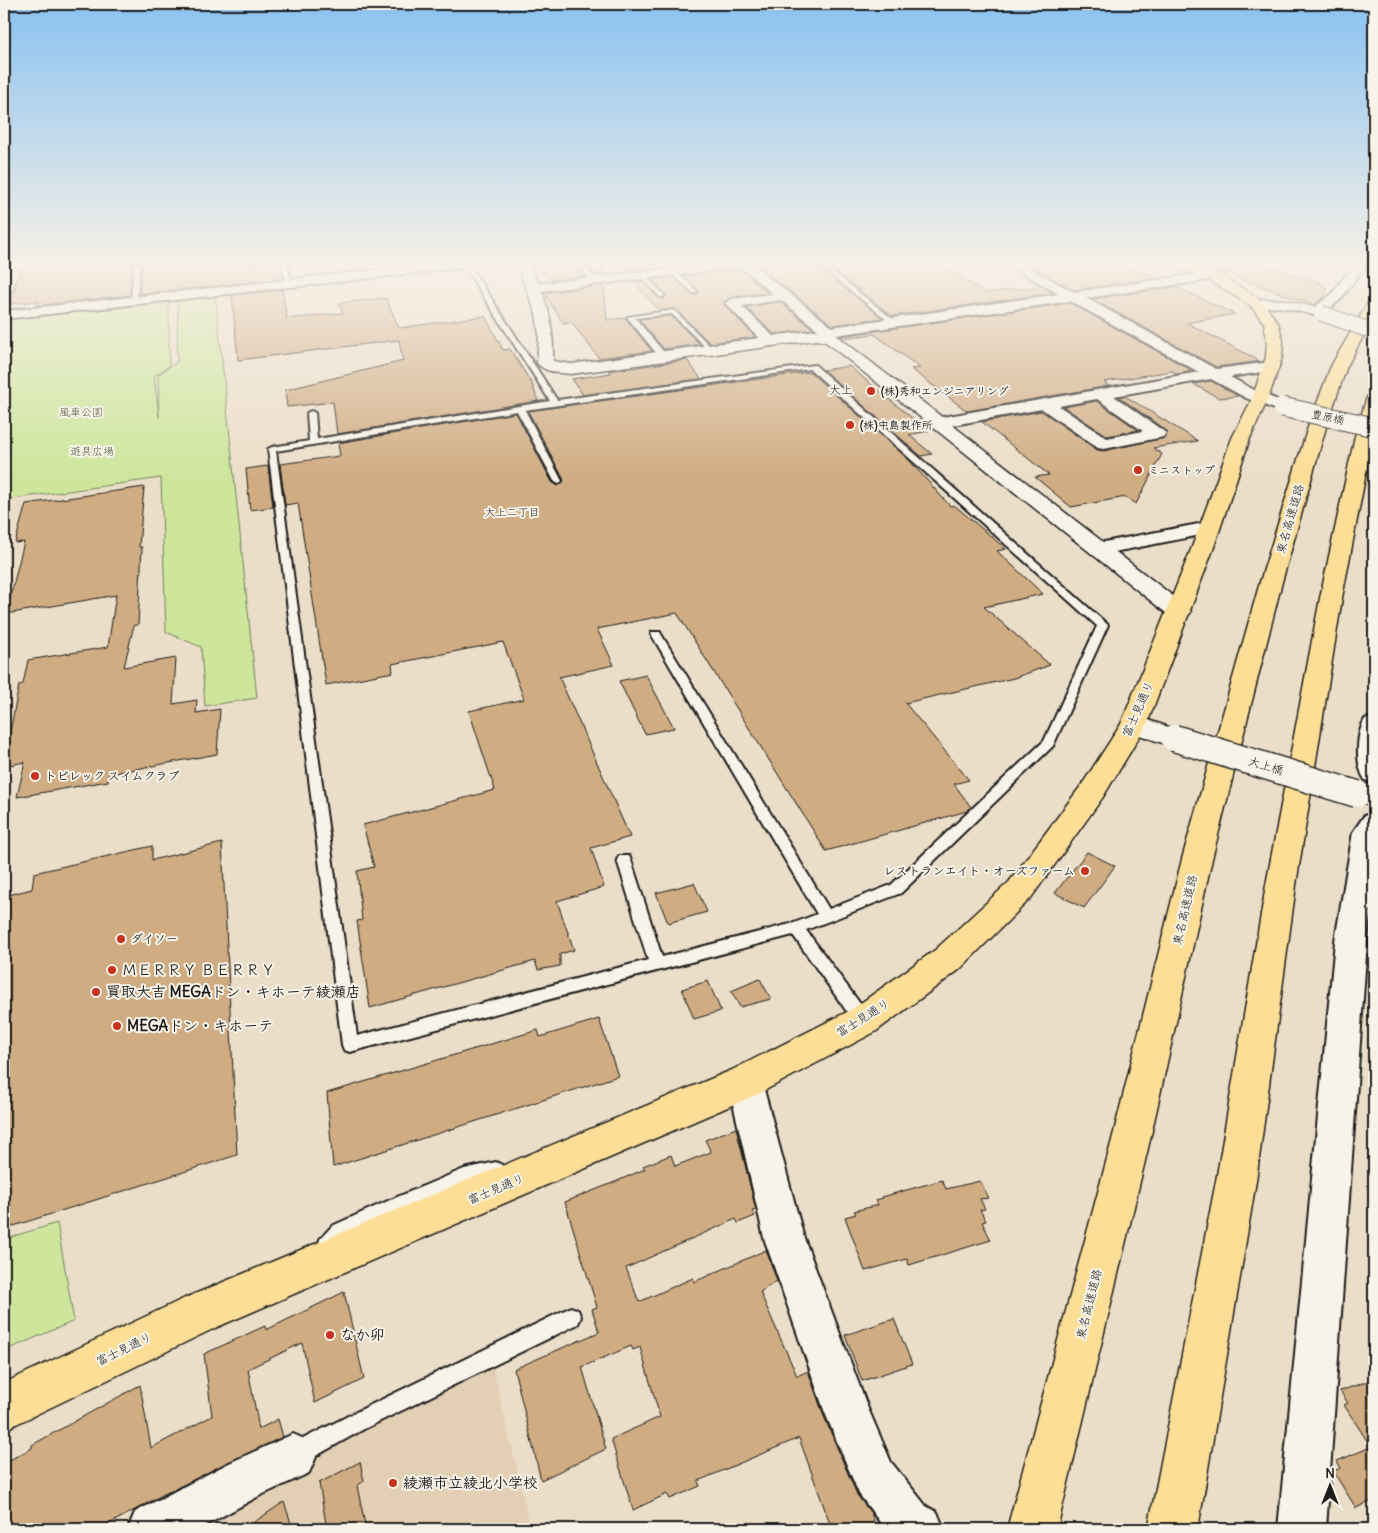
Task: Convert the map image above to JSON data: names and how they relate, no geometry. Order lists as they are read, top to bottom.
{
  "streets": {
    "main road": ["東名高速道路", "富士見通り"],
    "street": ["豊原橋", "大上橋"]
  },
  "crossings": [
    ["豊原橋", "富士見通り"],
    ["富士見通り", "大上橋"]
  ],
  "districts": ["大上", "大上二丁目"],
  "parks": ["風車公園", "遊具広場"],
  "places": [
    "(株)秀和エンジニアリング",
    "(株)中島製作所",
    "ミニストップ",
    "トピレック スイムクラブ",
    "レストランエイト・オーズファーム",
    "ダイソー",
    "ＭＥＲＲＹ ＢＥＲＲＹ",
    "買取大吉 MEGAドン・キホーテ綾瀬店",
    "MEGAドン・キホーテ",
    "なか卯",
    "綾瀬市立綾北小学校"
  ],
  "north": "top"
}
